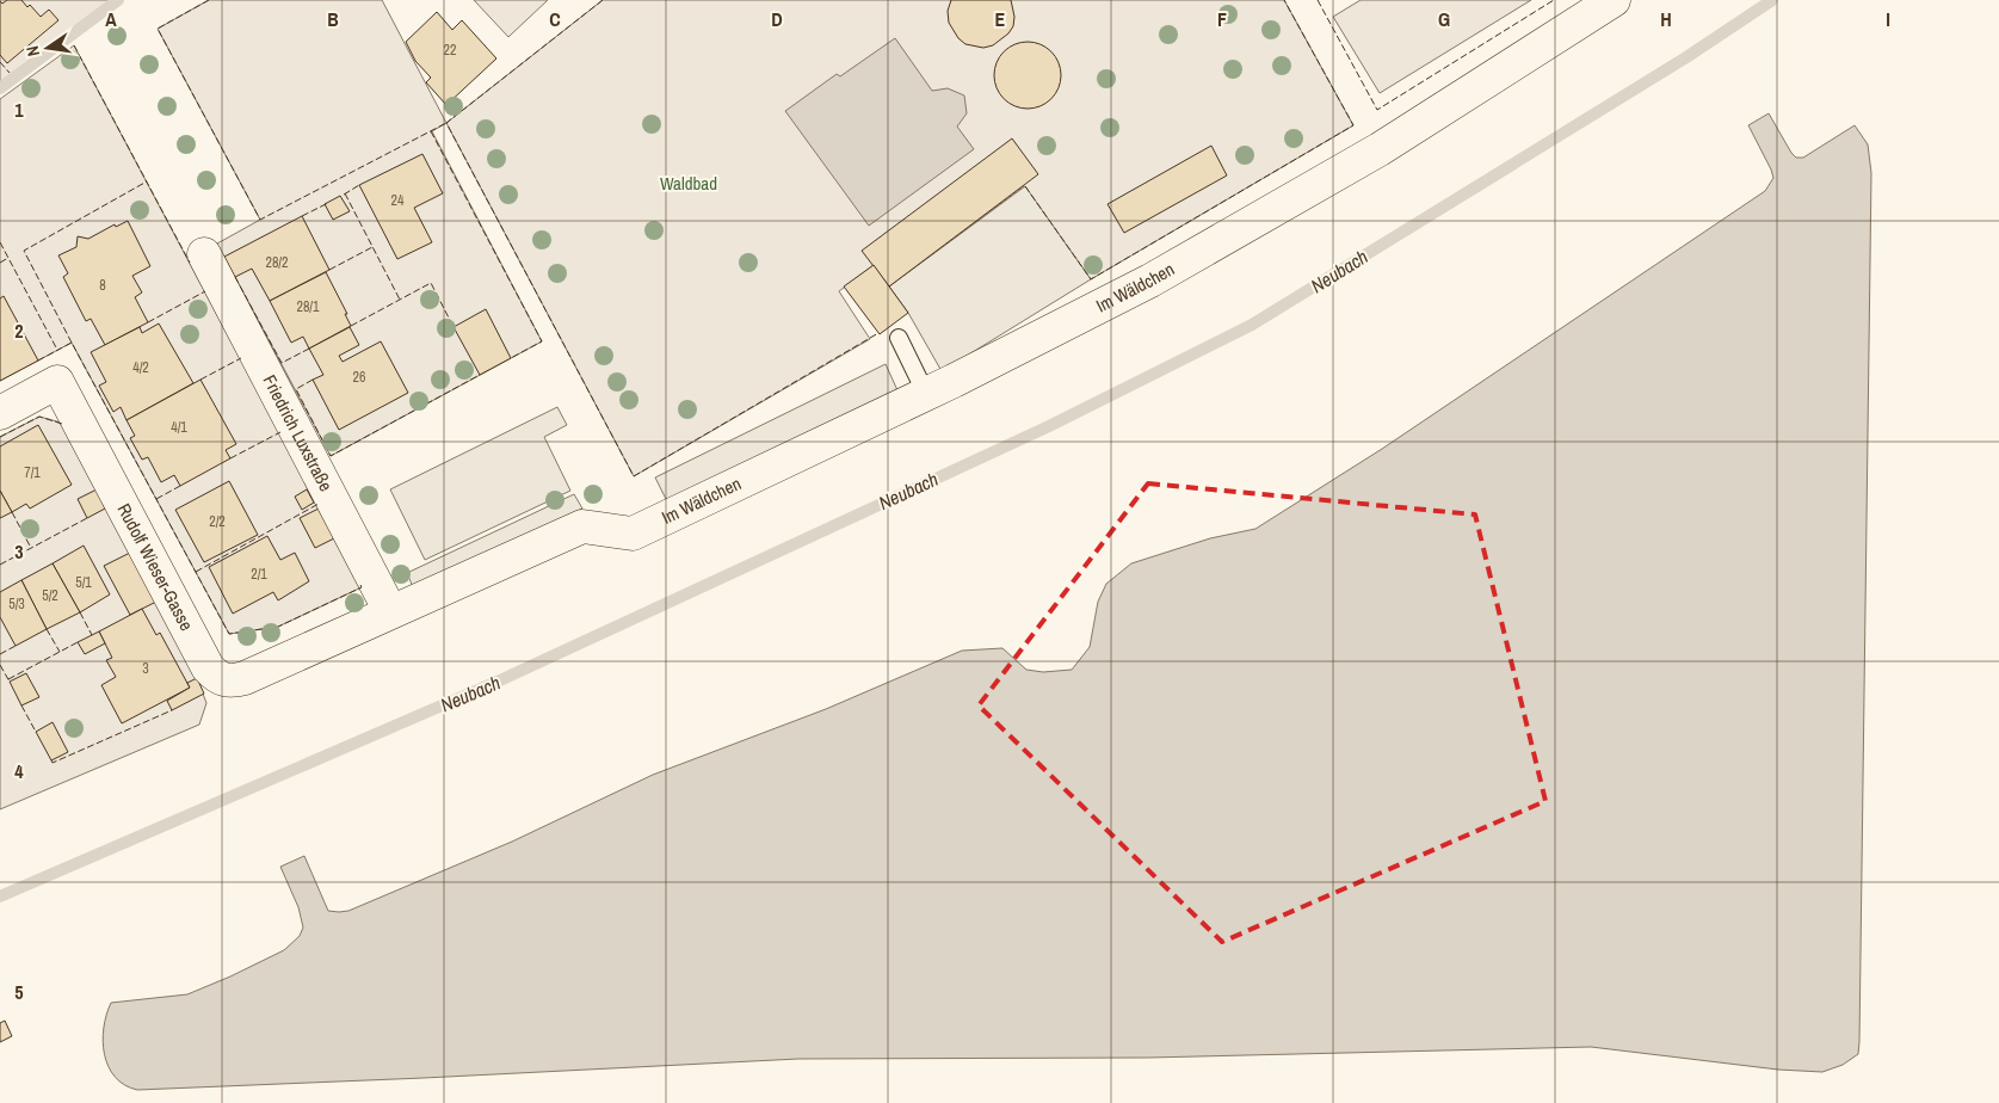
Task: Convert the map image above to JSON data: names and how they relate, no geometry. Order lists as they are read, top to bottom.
{
  "streets": {
    "street": ["Im Wäldchen", "Friedrich Luxstraße", "Rudolf Wieser-Gasse"]
  },
  "crossings": [
    ["Im Wäldchen", "Friedrich Luxstraße"],
    ["Im Wäldchen", "Rudolf Wieser-Gasse"],
    ["Friedrich Luxstraße", "Rudolf Wieser-Gasse"]
  ],
  "water": ["Neubach"],
  "parks": ["Waldbad"],
  "house_numbers": [
    "22",
    "24",
    "28/2",
    "8",
    "28/1",
    "4/2",
    "26",
    "4/1",
    "7/1",
    "2/2",
    "2/1",
    "5/1",
    "5/2",
    "5/3",
    "3"
  ],
  "north": "left",
  "grid": {
    "columns": [
      "A",
      "B",
      "C",
      "D",
      "E",
      "F",
      "G",
      "H",
      "I"
    ],
    "rows": [
      "1",
      "2",
      "3",
      "4",
      "5"
    ]
  }
}
